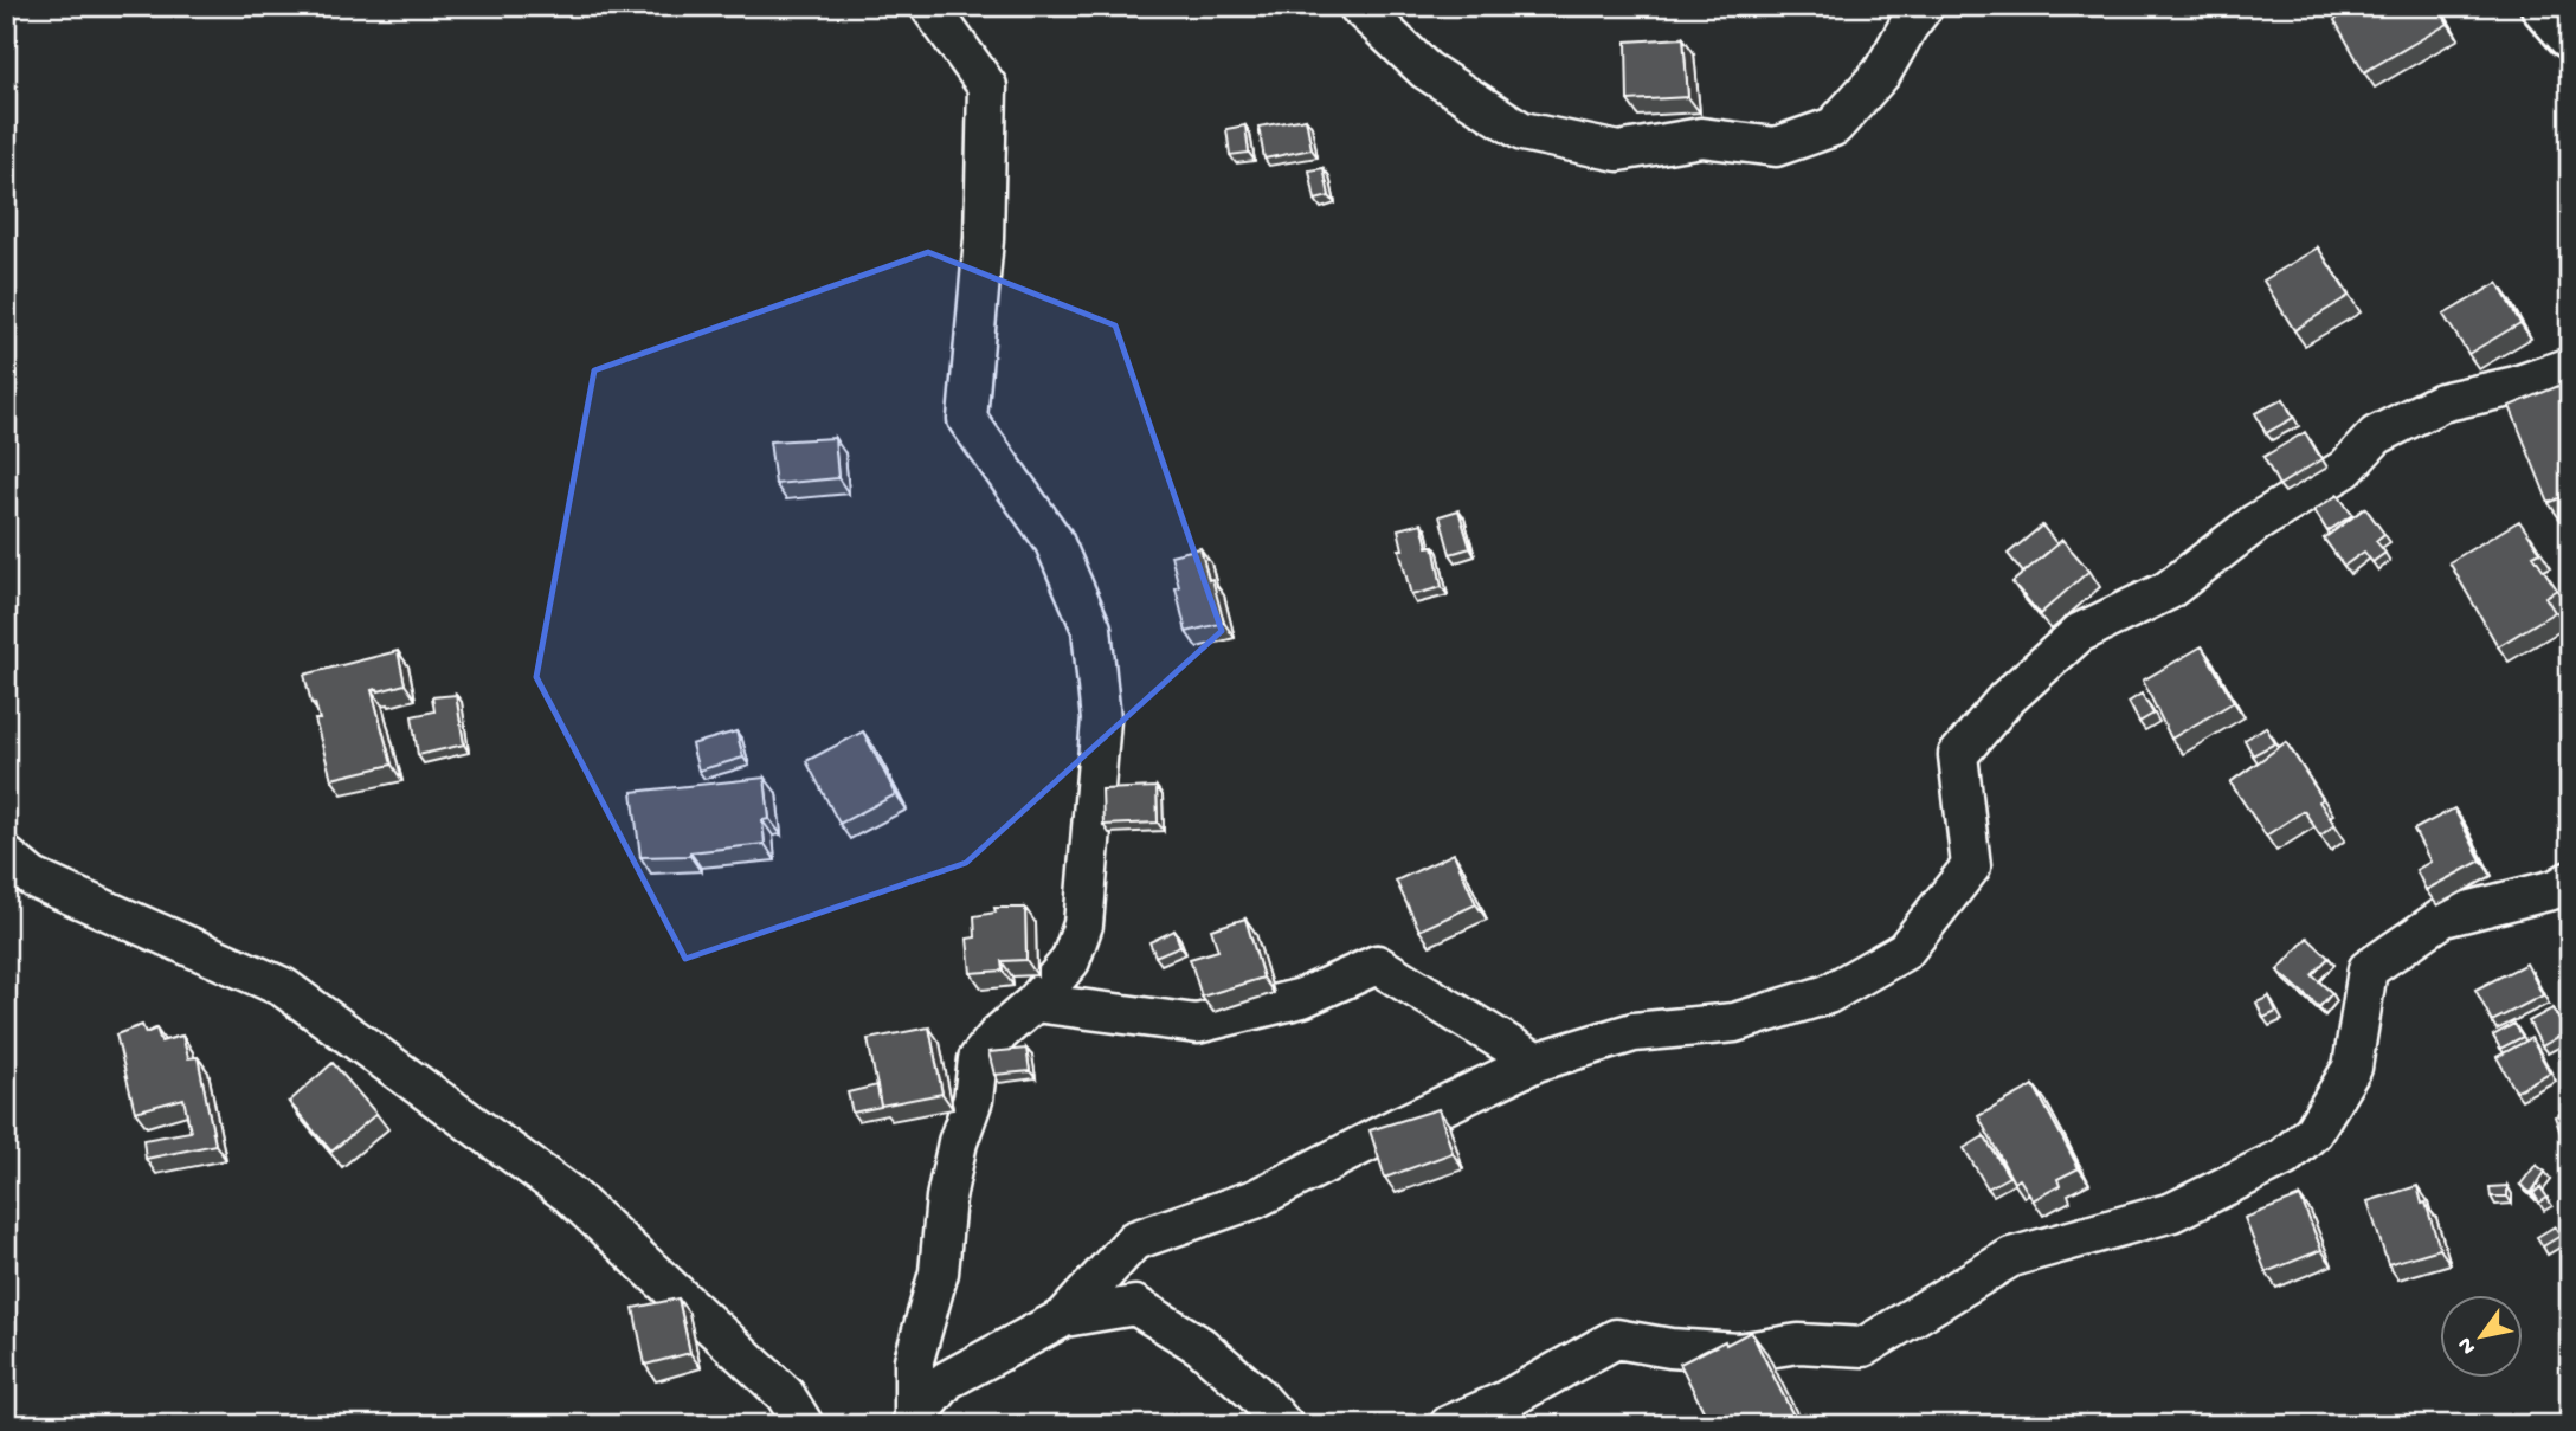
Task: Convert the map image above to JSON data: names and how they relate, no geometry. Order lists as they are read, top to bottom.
{
  "north": "bottom left"
}
